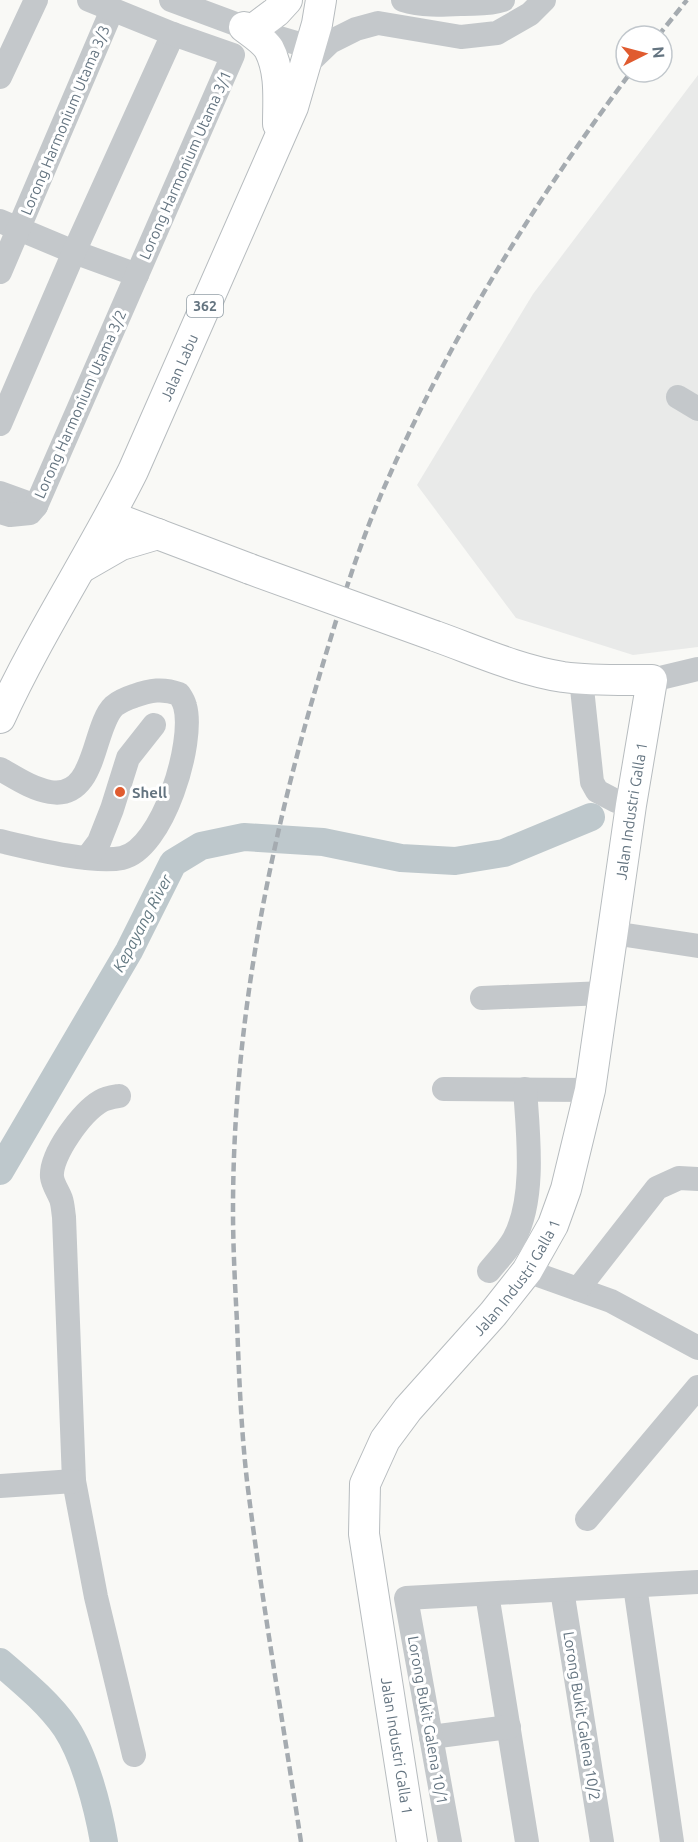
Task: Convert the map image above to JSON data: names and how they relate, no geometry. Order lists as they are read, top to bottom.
{
  "streets": {
    "main road": ["362", "Jalan Labu", "Jalan Industri Galla 1"],
    "street": [
      "Lorong Harmonium Utama 3/3",
      "Lorong Harmonium Utama 3/1",
      "Lorong Harmonium Utama 3/2",
      "Lorong Bukit Galena 10/2",
      "Lorong Bukit Galena 10/1"
    ]
  },
  "crossings": [
    ["Lorong Harmonium Utama 3/1", "Lorong Harmonium Utama 3/2"]
  ],
  "water": ["Kepayang River"],
  "places": ["Shell"],
  "north": "right"
}
